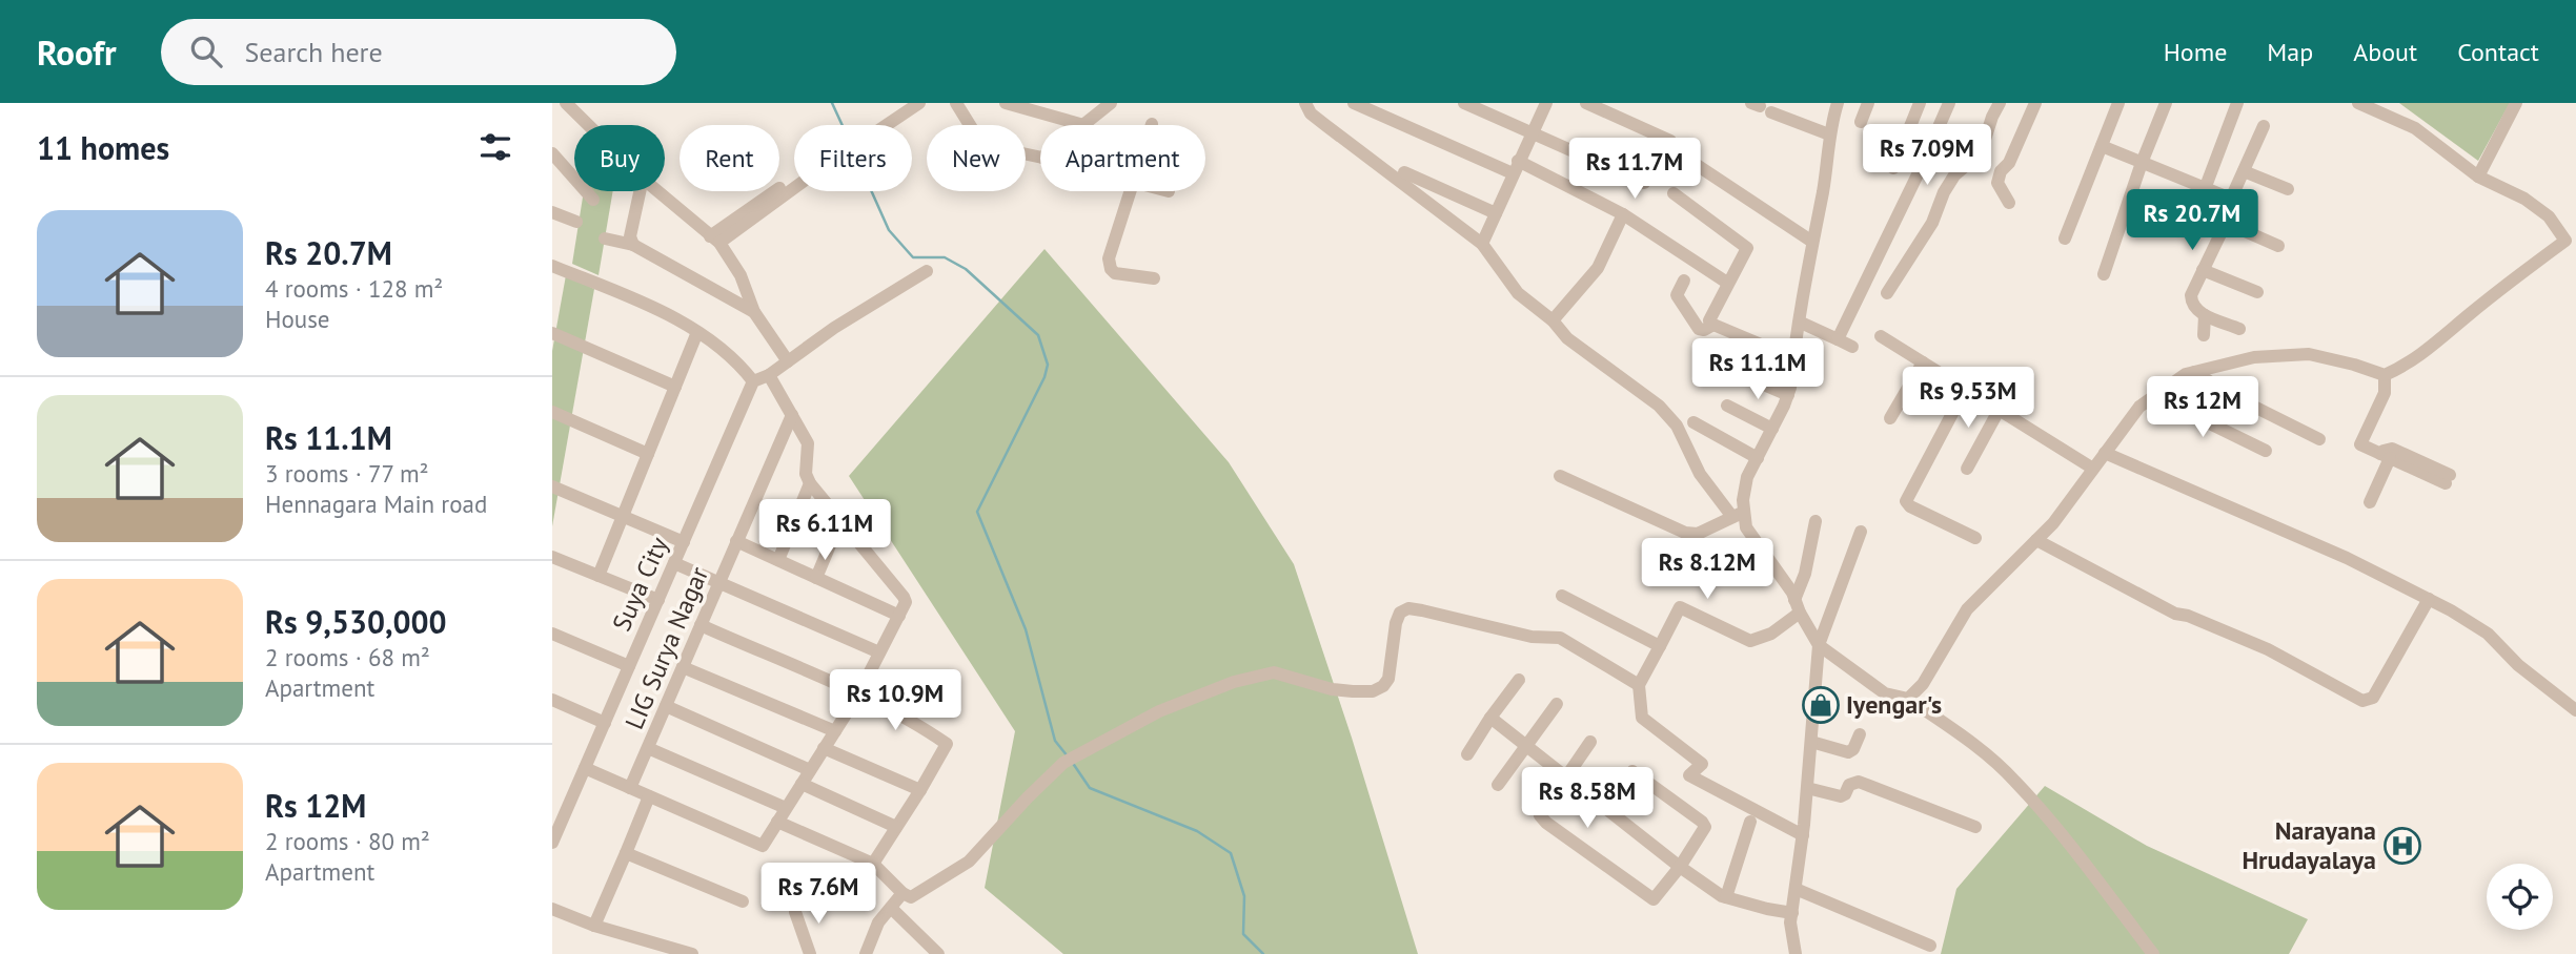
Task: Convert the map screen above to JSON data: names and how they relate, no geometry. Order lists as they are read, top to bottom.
{
  "streets": {
    "street": ["Suya City", "LIG Surya Nagar"]
  },
  "places": {
    "shop": ["Iyengar's"],
    "hospital": ["Narayana Hrudayalaya"]
  },
  "page": {
    "header": "Roofr",
    "search": "Search here",
    "nav": [
      "Home",
      "Map",
      "About",
      "Contact"
    ],
    "heading": "11 homes",
    "price": [
      "Rs 7.09M",
      "Rs 11.7M",
      "Rs 20.7M",
      "Rs 11.1M",
      "Rs 9.53M",
      "Rs 12M",
      "Rs 6.11M",
      "Rs 8.12M",
      "Rs 10.9M",
      "Rs 8.58M",
      "Rs 7.6M"
    ],
    "chip": [
      "Buy",
      "Rent",
      "Filters",
      "New",
      "Apartment"
    ],
    "list": [
      {
        "name": "Rs 20.7M",
        "note": "4 rooms · 128 m² · House"
      },
      {
        "name": "Rs 11.1M",
        "note": "3 rooms · 77 m² · Hennagara Main road"
      },
      {
        "name": "Rs 9,530,000",
        "note": "2 rooms · 68 m² · Apartment"
      },
      {
        "name": "Rs 12M",
        "note": "2 rooms · 80 m² · Apartment"
      }
    ]
  }
}
